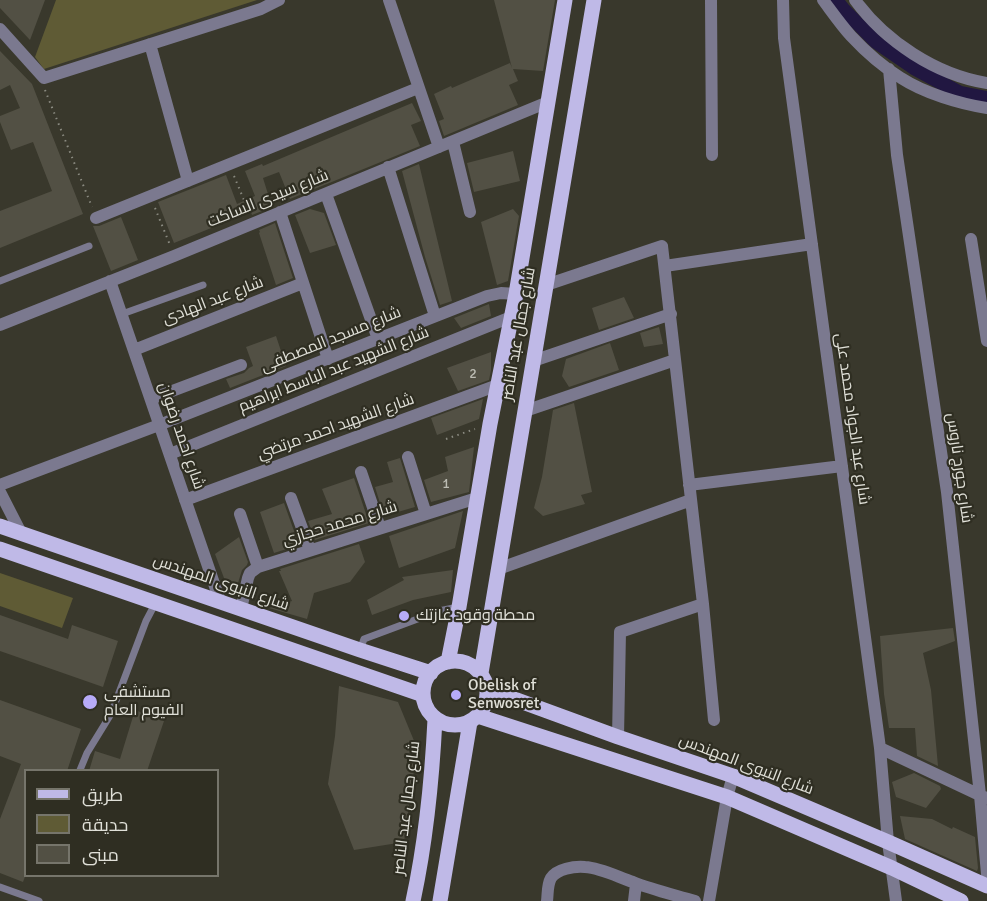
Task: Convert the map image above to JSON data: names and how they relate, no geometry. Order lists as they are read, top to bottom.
{
  "streets": {
    "main road": ["شارع جمال عبد الناصر", "شارع النبوى المهندس"],
    "street": [
      "شارع سيدى الساكت",
      "شارع عبد الهادى",
      "شارع مسجد المصطفى",
      "شارع الشهيد عبد الباسط ابراهيم",
      "شارع عبد الجواد محمد على",
      "شارع الشهيد احمد مرتضي",
      "شارع احمد رضوان",
      "شارع جورج ناروس",
      "شارع محمد حجازي"
    ]
  },
  "crossings": [
    ["شارع سيدى الساكت", "شارع جمال عبد الناصر"],
    ["شارع سيدى الساكت", "شارع احمد رضوان"],
    ["شارع عبد الهادى", "شارع احمد رضوان"],
    ["شارع جمال عبد الناصر", "شارع مسجد المصطفى"],
    ["شارع جمال عبد الناصر", "شارع الشهيد عبد الباسط ابراهيم"],
    ["شارع جمال عبد الناصر", "شارع الشهيد احمد مرتضي"],
    ["شارع جمال عبد الناصر", "شارع محمد حجازي"],
    ["شارع جمال عبد الناصر", "شارع النبوى المهندس"],
    ["شارع مسجد المصطفى", "شارع احمد رضوان"],
    ["شارع الشهيد عبد الباسط ابراهيم", "شارع احمد رضوان"],
    ["شارع عبد الجواد محمد على", "شارع النبوى المهندس"],
    ["شارع الشهيد احمد مرتضي", "شارع احمد رضوان"],
    ["شارع احمد رضوان", "شارع النبوى المهندس"]
  ],
  "places": ["محطة وقود غازتك", "Obelisk of Senwosret", "مستشفى الفيوم العام"],
  "house_numbers": ["2", "1"],
  "legend": ["طريق", "حديقة", "مبنى"]
}
